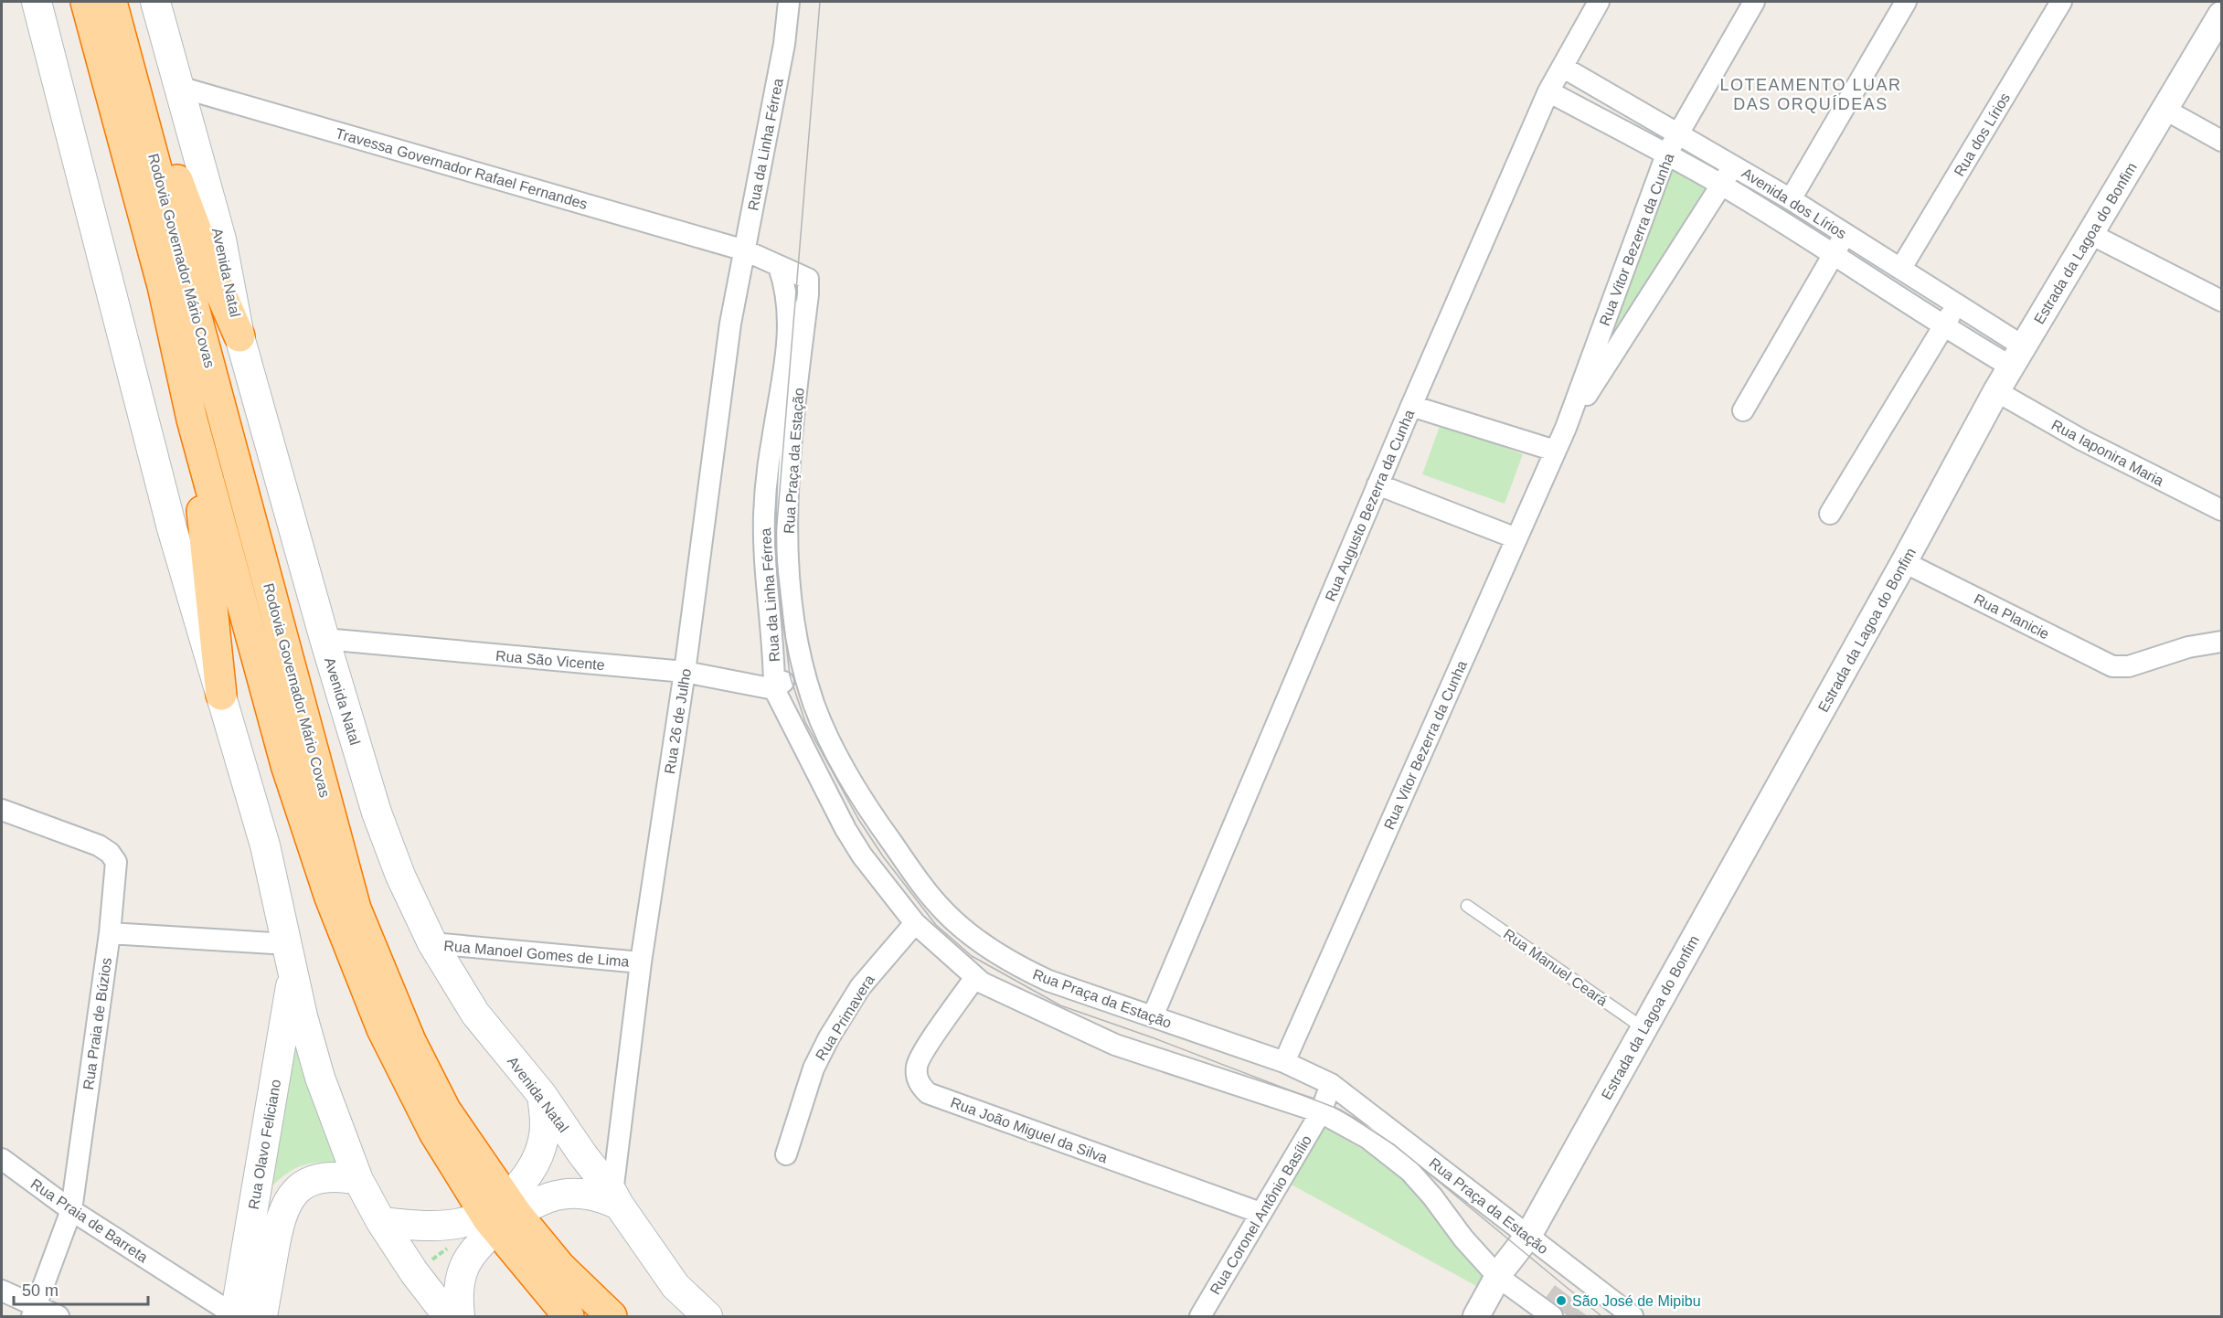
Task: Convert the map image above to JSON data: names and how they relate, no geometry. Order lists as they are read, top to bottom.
{
  "streets": {
    "highway": ["Rodovia Governador Mário Covas"],
    "main road": ["Avenida Natal", "Rua Olavo Feliciano"],
    "street": [
      "Rua dos Lírios",
      "Rua da Linha Férrea",
      "Travessa Governador Rafael Fernandes",
      "Avenida dos Lírios",
      "Rua Vitor Bezerra da Cunha",
      "Estrada da Lagoa do Bonfim",
      "Rua Iaponira Maria",
      "Rua Praça da Estação",
      "Rua Augusto Bezerra da Cunha",
      "Rua Planicie",
      "Rua São Vicente",
      "Rua 26 de Julho",
      "Rua Manoel Gomes de Lima",
      "Rua Primavera",
      "Rua Praia de Búzios",
      "Rua João Miguel da Silva",
      "Rua Coronel Antônio Basílio",
      "Rua Praia de Barreta"
    ],
    "lane": ["Rua Manuel Ceará"]
  },
  "crossings": [
    ["Rua dos Lírios", "Avenida dos Lírios"],
    ["Rua da Linha Férrea", "Travessa Governador Rafael Fernandes"],
    ["Rua da Linha Férrea", "Rua Praça da Estação"],
    ["Rua da Linha Férrea", "Rua São Vicente"],
    ["Rua da Linha Férrea", "Rua 26 de Julho"],
    ["Rua da Linha Férrea", "Rua Primavera"],
    ["Rua da Linha Férrea", "Rua João Miguel da Silva"],
    ["Travessa Governador Rafael Fernandes", "Avenida Natal"],
    ["Travessa Governador Rafael Fernandes", "Rua 26 de Julho"],
    ["Avenida dos Lírios", "Rua Vitor Bezerra da Cunha"],
    ["Avenida dos Lírios", "Estrada da Lagoa do Bonfim"],
    ["Avenida dos Lírios", "Rua Augusto Bezerra da Cunha"],
    ["Rua Vitor Bezerra da Cunha", "Rua Praça da Estação"],
    ["Estrada da Lagoa do Bonfim", "Rua Iaponira Maria"],
    ["Estrada da Lagoa do Bonfim", "Rua Praça da Estação"],
    ["Estrada da Lagoa do Bonfim", "Rua Planicie"],
    ["Estrada da Lagoa do Bonfim", "Rua Manuel Ceará"],
    ["Avenida Natal", "Rua São Vicente"],
    ["Avenida Natal", "Rua 26 de Julho"],
    ["Avenida Natal", "Rua Manoel Gomes de Lima"],
    ["Rua Praça da Estação", "Rua Augusto Bezerra da Cunha"],
    ["Rua Praça da Estação", "Rua João Miguel da Silva"],
    ["Rua Praça da Estação", "Rua Coronel Antônio Basílio"],
    ["Rua São Vicente", "Rua 26 de Julho"],
    ["Rua 26 de Julho", "Rua Manoel Gomes de Lima"],
    ["Rua Praia de Búzios", "Rua Praia de Barreta"],
    ["Rua João Miguel da Silva", "Rua Coronel Antônio Basílio"],
    ["Rua Olavo Feliciano", "Rua Praia de Barreta"]
  ],
  "districts": ["LOTEAMENTO LUAR DAS ORQUÍDEAS"],
  "places": ["São José de Mipibu"],
  "scale_bar": "50 m"
}
